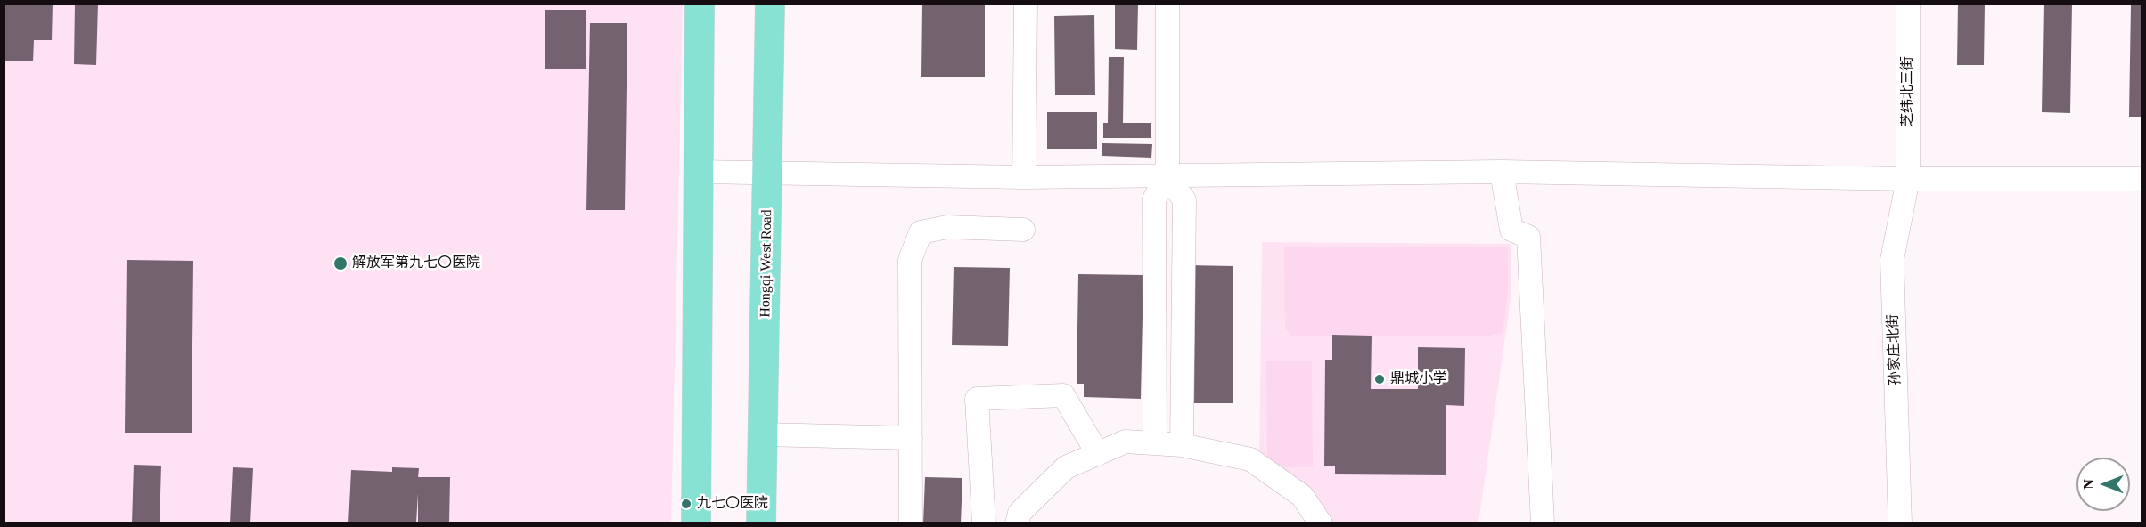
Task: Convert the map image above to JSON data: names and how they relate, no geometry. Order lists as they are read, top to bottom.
{
  "streets": {
    "main road": ["Hongqi West Road"],
    "street": ["芝纬北三街", "孙家庄北街"]
  },
  "crossings": [
    ["芝纬北三街", "孙家庄北街"]
  ],
  "places": ["解放军第九七〇医院", "鼎城小学", "九七〇医院"],
  "north": "left"
}
